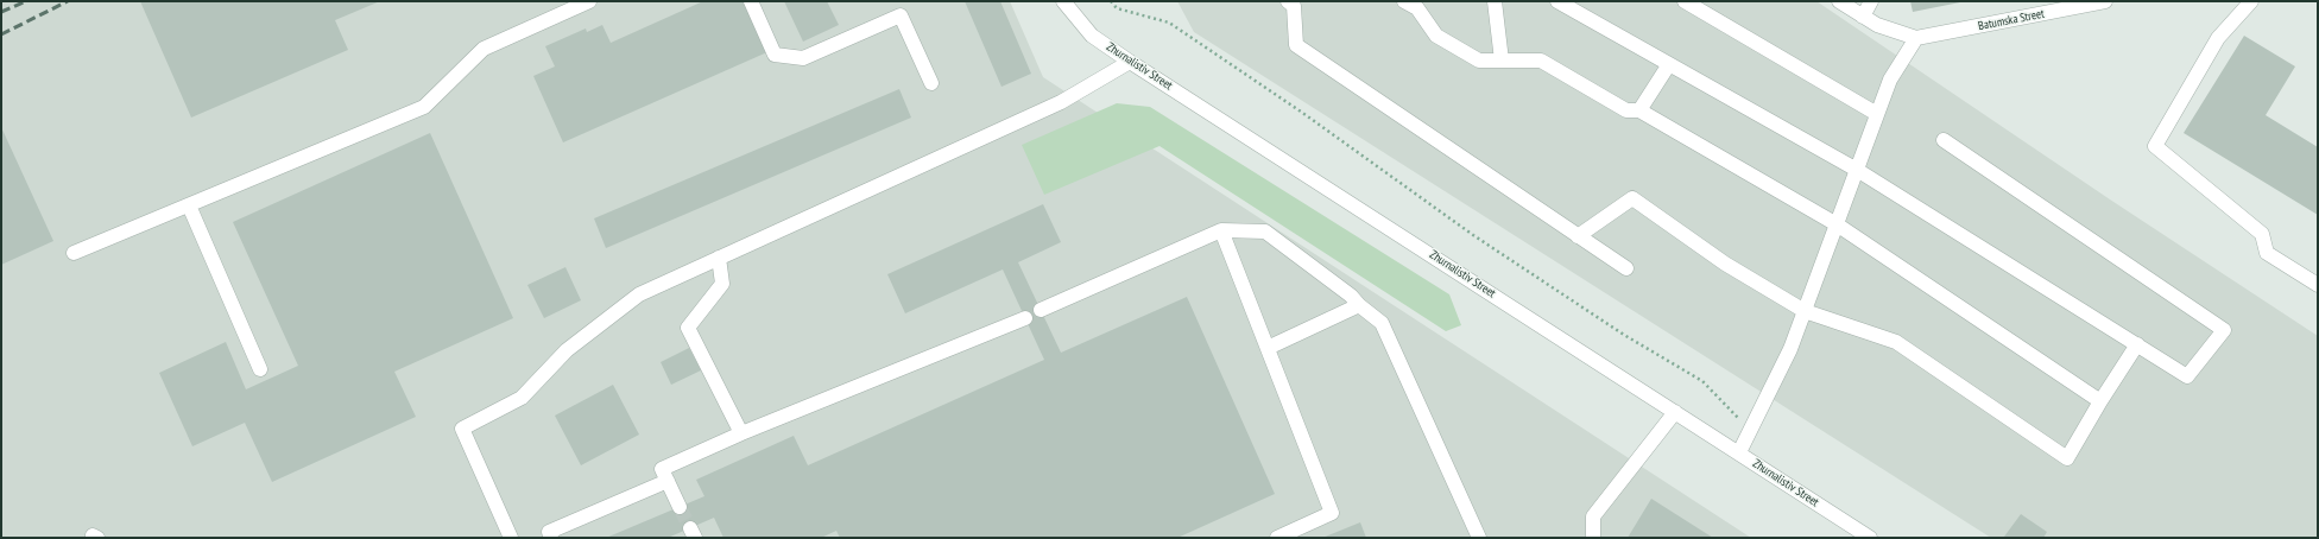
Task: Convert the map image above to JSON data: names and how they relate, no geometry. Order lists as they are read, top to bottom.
{
  "streets": {
    "street": ["Batumska Street", "Zhurnalistiv Street"]
  }
}
